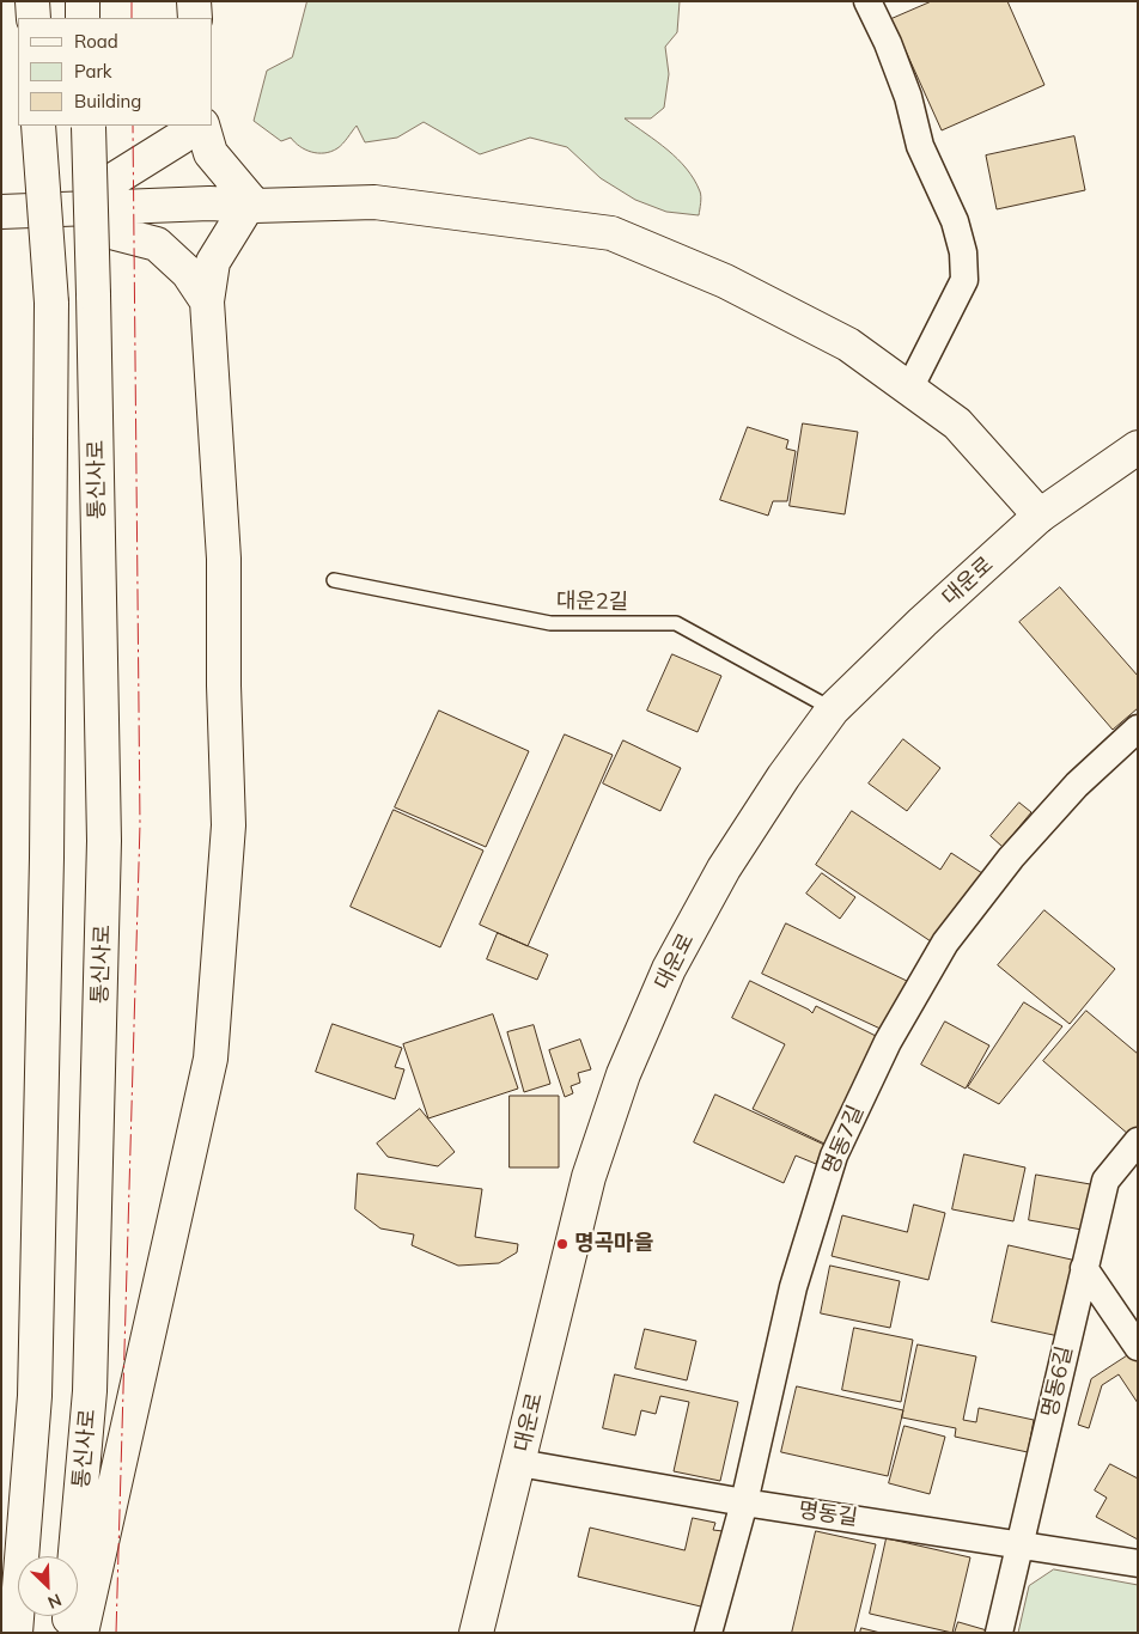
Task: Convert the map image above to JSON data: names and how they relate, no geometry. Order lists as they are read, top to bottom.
{
  "streets": {
    "main road": ["통신사로", "대운로"],
    "street": ["명동7길", "명동6길", "명동길"],
    "lane": ["대운2길"]
  },
  "crossings": [
    ["대운로", "대운2길"],
    ["대운로", "명동길"],
    ["명동7길", "명동길"],
    ["명동6길", "명동길"]
  ],
  "places": ["명곡마을"],
  "legend": ["Road", "Park", "Building"],
  "north": "bottom right"
}
